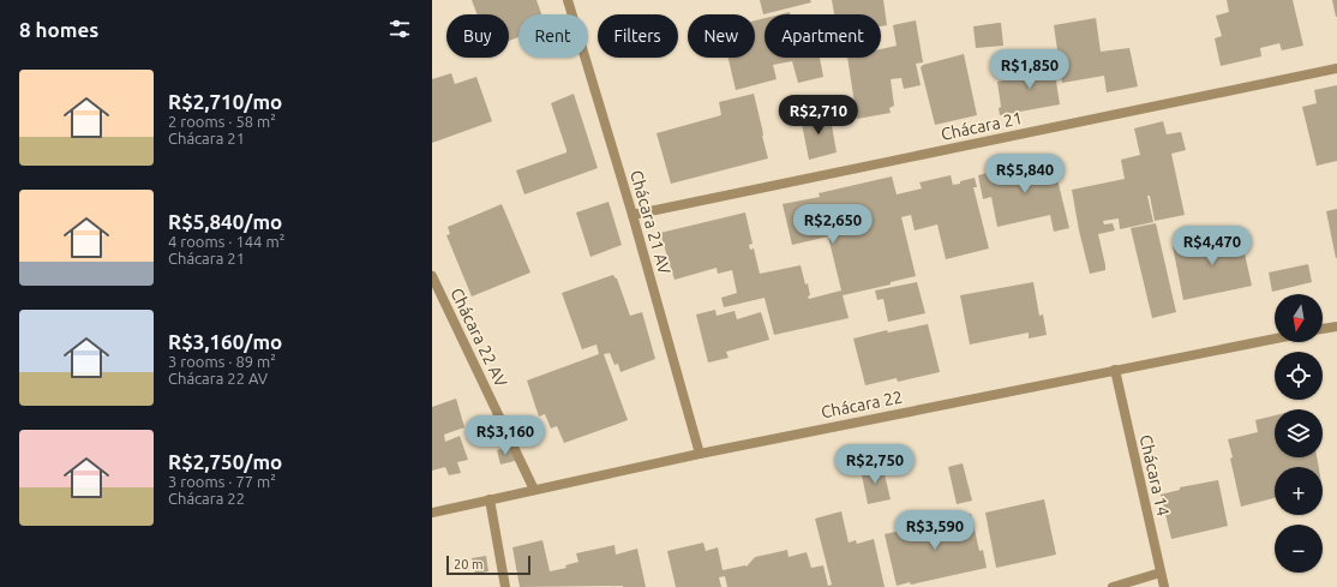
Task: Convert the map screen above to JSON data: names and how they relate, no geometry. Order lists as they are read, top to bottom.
{
  "streets": {
    "street": [
      "Chácara 21",
      "Chácara 21 AV",
      "Chácara 22 AV",
      "Chácara 22",
      "Chácara 14"
    ]
  },
  "crossings": [
    ["Chácara 21", "Chácara 21 AV"],
    ["Chácara 21 AV", "Chácara 22"],
    ["Chácara 22 AV", "Chácara 22"],
    ["Chácara 22", "Chácara 14"]
  ],
  "scale_bar": "20 m",
  "north": "bottom",
  "page": {
    "heading": "8 homes",
    "chip": [
      "Buy",
      "Rent",
      "Filters",
      "New",
      "Apartment"
    ],
    "price": [
      "R$1,850",
      "R$2,710",
      "R$5,840",
      "R$2,650",
      "R$4,470",
      "R$3,160",
      "R$2,750",
      "R$3,590"
    ],
    "list": [
      {
        "name": "R$2,710/mo",
        "note": "2 rooms · 58 m² · Chácara 21"
      },
      {
        "name": "R$5,840/mo",
        "note": "4 rooms · 144 m² · Chácara 21"
      },
      {
        "name": "R$3,160/mo",
        "note": "3 rooms · 89 m² · Chácara 22 AV"
      },
      {
        "name": "R$2,750/mo",
        "note": "3 rooms · 77 m² · Chácara 22"
      }
    ],
    "map_buttons": ["+", "−"],
    "scale": "20 m"
  }
}
